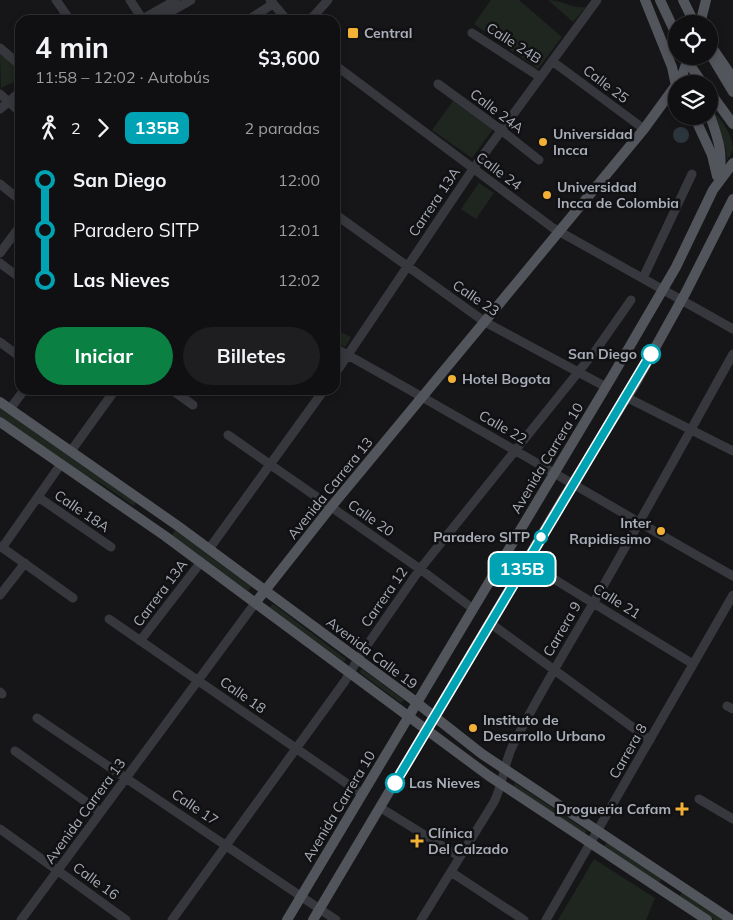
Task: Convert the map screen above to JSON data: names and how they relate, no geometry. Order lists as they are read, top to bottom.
{
  "streets": {
    "main road": ["Avenida Carrera 10", "Avenida Carrera 13", "Avenida Calle 19"],
    "street": [
      "Calle 24B",
      "Calle 25",
      "Calle 24A",
      "Calle 24",
      "Carrera 13A",
      "Calle 23",
      "Calle 22",
      "Calle 18A",
      "Calle 20",
      "Carrera 12",
      "Calle 21",
      "Carrera 9",
      "Calle 18",
      "Carrera 8",
      "Calle 17",
      "Calle 16"
    ]
  },
  "crossings": [
    ["Calle 24B", "Carrera 13A"],
    ["Calle 25", "Carrera 13A"],
    ["Calle 25", "Avenida Carrera 13"],
    ["Calle 24A", "Carrera 13A"],
    ["Calle 24", "Carrera 13A"],
    ["Calle 24", "Avenida Carrera 10"],
    ["Calle 24", "Avenida Carrera 13"],
    ["Carrera 13A", "Calle 23"],
    ["Carrera 13A", "Calle 22"],
    ["Carrera 13A", "Avenida Calle 19"],
    ["Carrera 13A", "Calle 18"],
    ["Calle 23", "Avenida Carrera 10"],
    ["Calle 23", "Avenida Carrera 13"],
    ["Calle 23", "Carrera 12"],
    ["Calle 22", "Avenida Carrera 10"],
    ["Calle 22", "Avenida Carrera 13"],
    ["Calle 22", "Carrera 12"],
    ["Calle 22", "Carrera 9"],
    ["Avenida Carrera 10", "Calle 20"],
    ["Avenida Carrera 10", "Avenida Calle 19"],
    ["Avenida Carrera 10", "Calle 18"],
    ["Avenida Carrera 10", "Calle 17"],
    ["Avenida Carrera 13", "Calle 20"],
    ["Avenida Carrera 13", "Avenida Calle 19"],
    ["Avenida Carrera 13", "Calle 18"],
    ["Avenida Carrera 13", "Calle 17"],
    ["Avenida Carrera 13", "Calle 16"],
    ["Calle 20", "Carrera 12"],
    ["Carrera 12", "Avenida Calle 19"],
    ["Carrera 12", "Calle 18"],
    ["Carrera 12", "Calle 17"],
    ["Calle 21", "Carrera 9"],
    ["Calle 21", "Carrera 8"],
    ["Carrera 9", "Avenida Calle 19"],
    ["Avenida Calle 19", "Carrera 8"]
  ],
  "places": {
    "transit": ["Central"],
    "other": [
      "Universidad Incca",
      "Universidad Incca de Colombia",
      "San Diego",
      "Hotel Bogota",
      "Inter Rapidissimo",
      "Paradero SITP",
      "Instituto de Desarrollo Urbano",
      "Las Nieves"
    ],
    "health": ["Drogueria Cafam", "Clínica Del Calzado"]
  },
  "lines": ["bus line 135B"],
  "page": {
    "on_map": "135B",
    "heading": ["4 min", "11:58 – 12:02 · Autobús", "$3,600"],
    "legs": ["2", "135B", "2 paradas"],
    "list": [
      {
        "name": "San Diego",
        "value": "12:00"
      },
      {
        "name": "Paradero SITP",
        "value": "12:01"
      },
      {
        "name": "Las Nieves",
        "value": "12:02"
      }
    ],
    "buttons": ["Iniciar", "Billetes"]
  }
}
